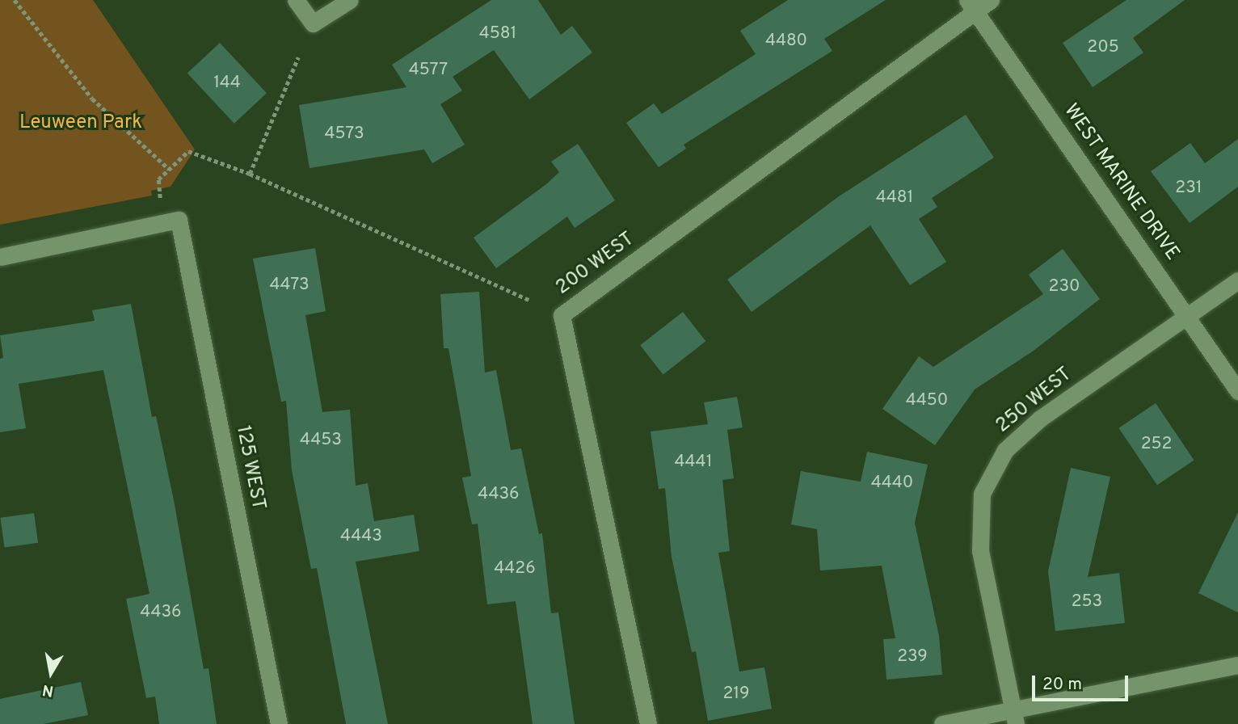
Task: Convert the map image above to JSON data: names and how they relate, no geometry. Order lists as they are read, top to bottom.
{
  "streets": {
    "street": [
      "WEST MARINE DRIVE",
      "200 WEST",
      "250 WEST",
      "125 WEST"
    ]
  },
  "crossings": [
    ["WEST MARINE DRIVE", "200 WEST"],
    ["WEST MARINE DRIVE", "250 WEST"]
  ],
  "parks": ["Leuween Park"],
  "house_numbers": [
    "4581",
    "4480",
    "205",
    "4577",
    "144",
    "4573",
    "231",
    "4481",
    "4473",
    "230",
    "4450",
    "4453",
    "252",
    "4441",
    "4440",
    "4436",
    "4443",
    "4426",
    "253",
    "4436",
    "239",
    "219"
  ],
  "scale_bar": "20 m",
  "north": "bottom"
}
